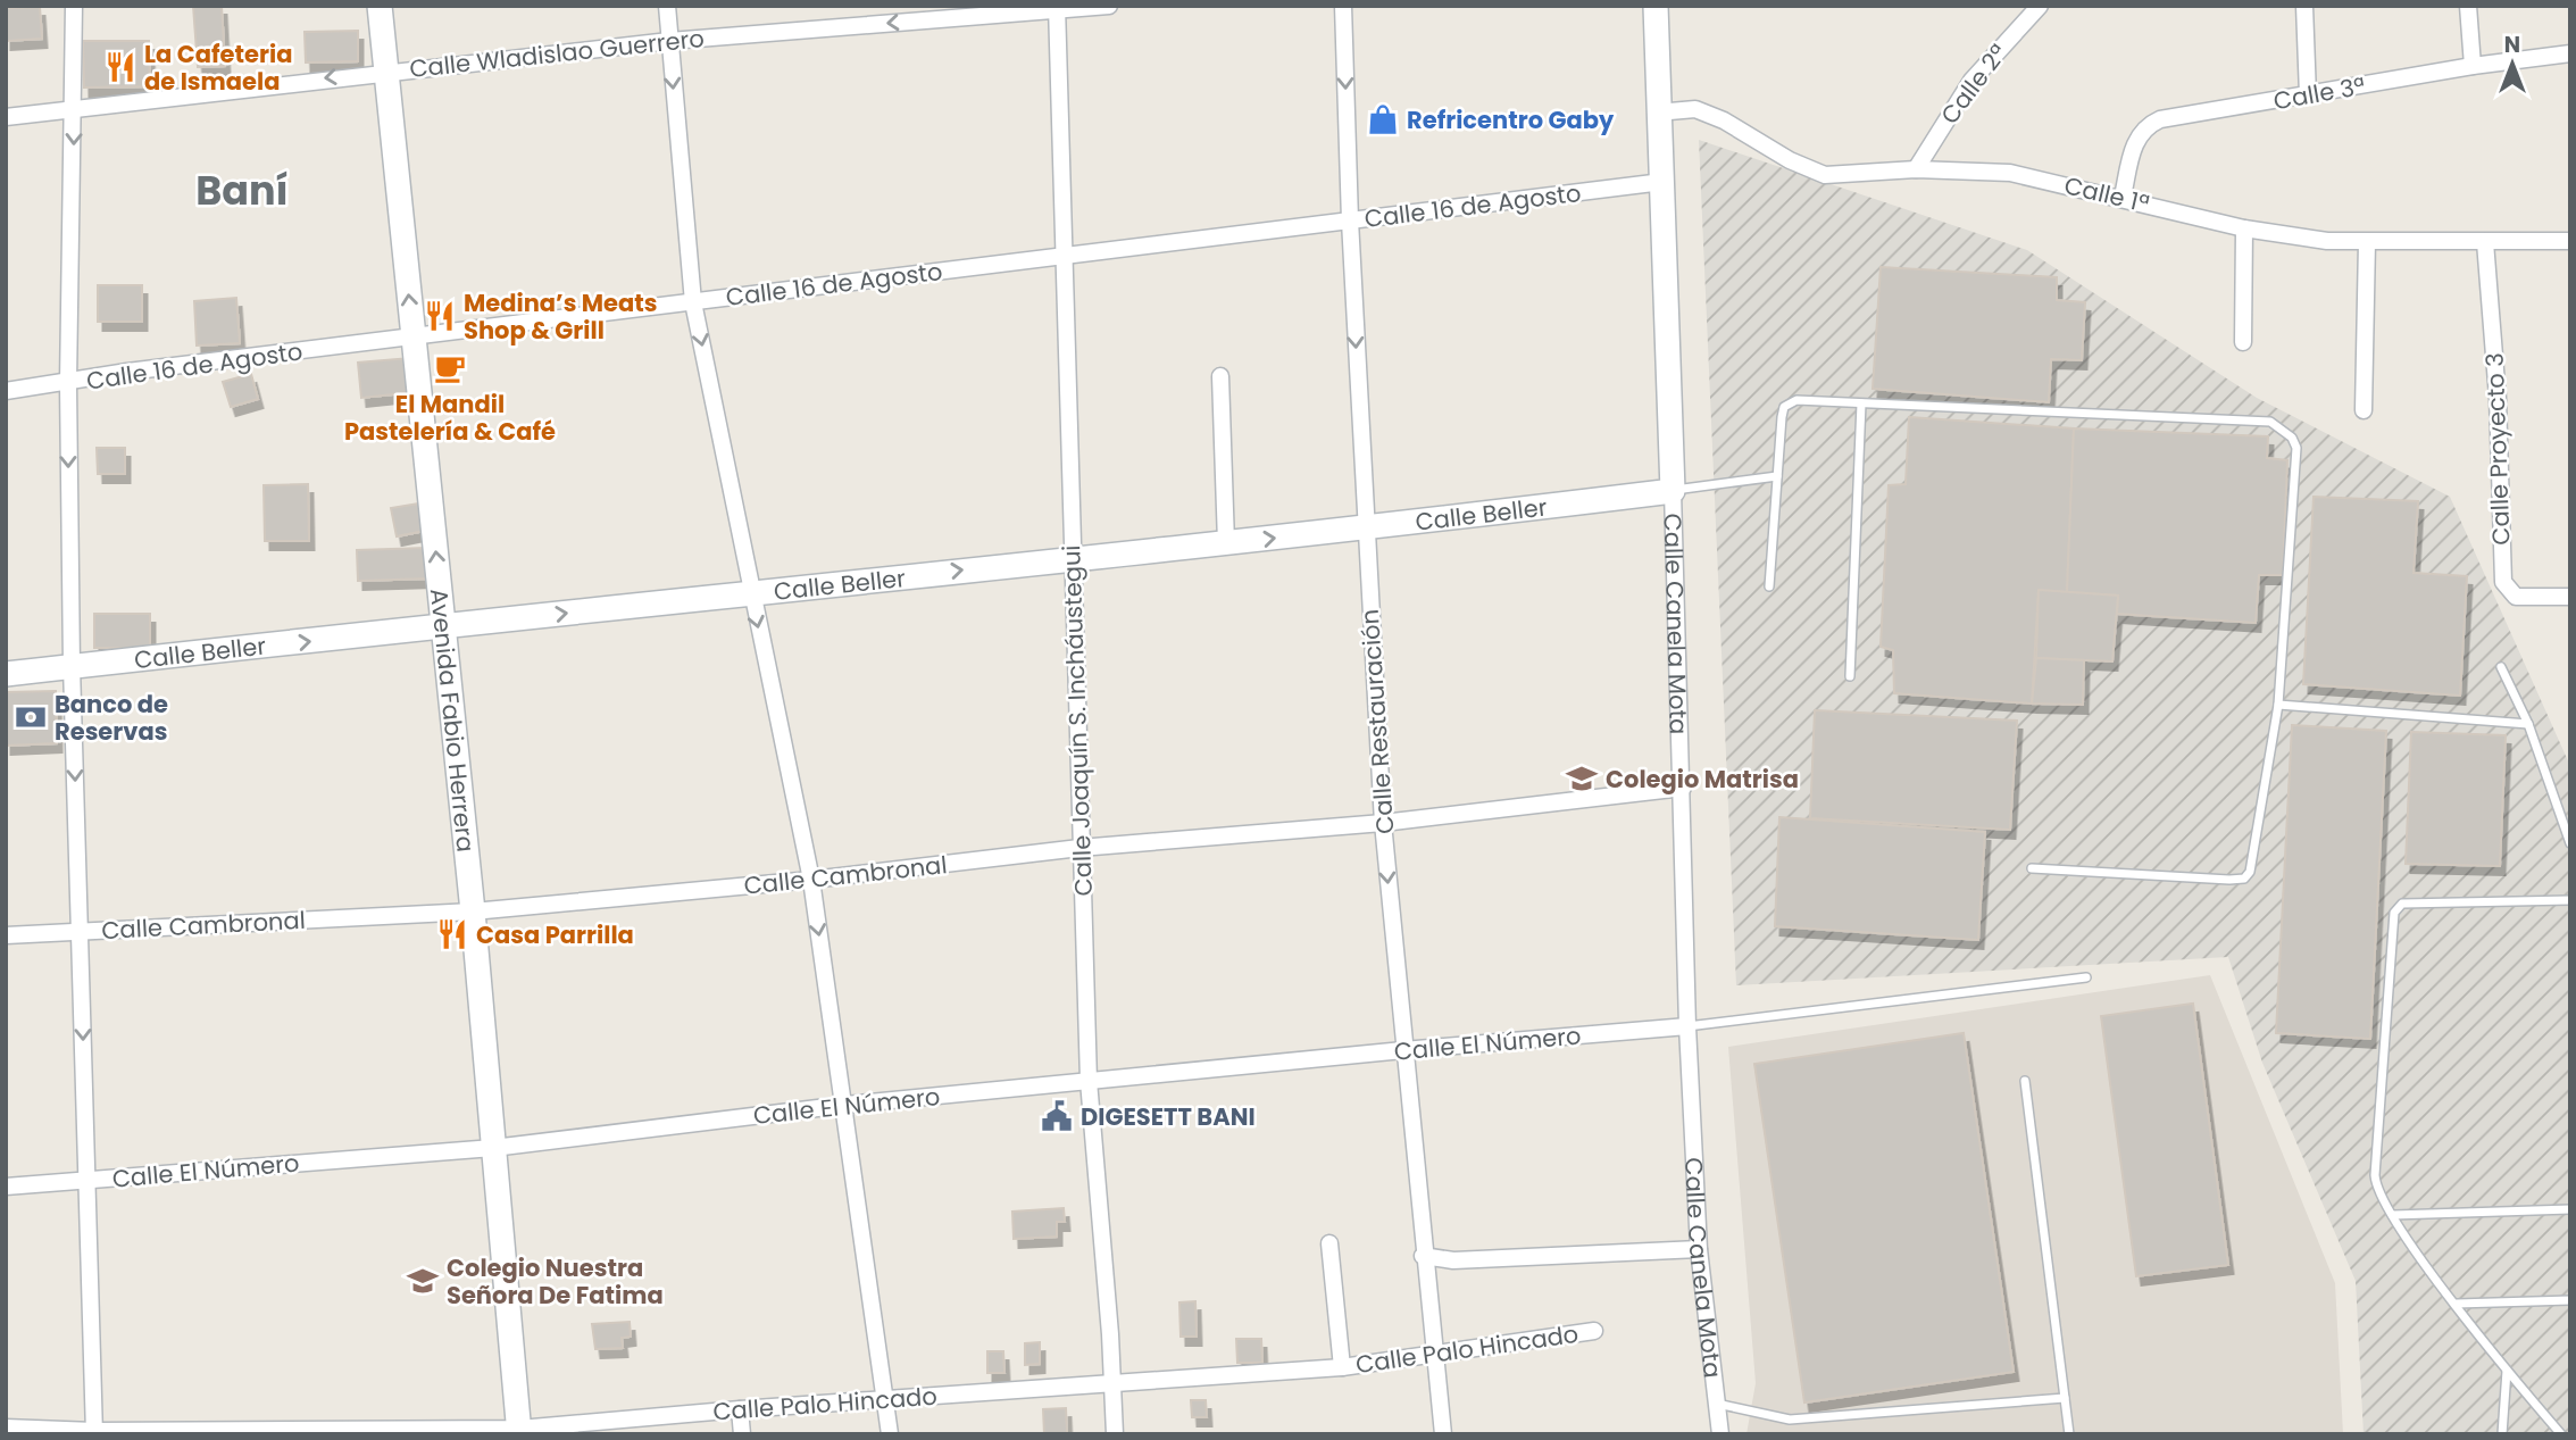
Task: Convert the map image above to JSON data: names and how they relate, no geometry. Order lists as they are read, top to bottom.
{
  "streets": {
    "main road": ["Calle Beller", "Calle Canela Mota", "Avenida Fabio Herrera"],
    "street": [
      "Calle Wladislao Guerrero",
      "Calle 2ª",
      "Calle 3ª",
      "Calle 1ª",
      "Calle 16 de Agosto",
      "Calle Proyecto 3",
      "Calle Joaquín S. Incháustegui",
      "Calle Restauración",
      "Calle Cambronal",
      "Calle El Número",
      "Calle Palo Hincado"
    ]
  },
  "crossings": [
    ["Calle Wladislao Guerrero", "Avenida Fabio Herrera"],
    ["Calle Wladislao Guerrero", "Calle Joaquín S. Incháustegui"],
    ["Calle 2ª", "Calle 1ª"],
    ["Calle 3ª", "Calle 1ª"],
    ["Calle 1ª", "Calle Proyecto 3"],
    ["Calle 1ª", "Calle Canela Mota"],
    ["Calle 16 de Agosto", "Calle Canela Mota"],
    ["Calle 16 de Agosto", "Avenida Fabio Herrera"],
    ["Calle 16 de Agosto", "Calle Joaquín S. Incháustegui"],
    ["Calle 16 de Agosto", "Calle Restauración"],
    ["Calle Beller", "Calle Canela Mota"],
    ["Calle Beller", "Avenida Fabio Herrera"],
    ["Calle Beller", "Calle Joaquín S. Incháustegui"],
    ["Calle Beller", "Calle Restauración"],
    ["Calle Canela Mota", "Calle Cambronal"],
    ["Calle Canela Mota", "Calle El Número"],
    ["Avenida Fabio Herrera", "Calle Cambronal"],
    ["Avenida Fabio Herrera", "Calle El Número"],
    ["Avenida Fabio Herrera", "Calle Palo Hincado"],
    ["Calle Joaquín S. Incháustegui", "Calle Cambronal"],
    ["Calle Joaquín S. Incháustegui", "Calle El Número"],
    ["Calle Joaquín S. Incháustegui", "Calle Palo Hincado"],
    ["Calle Restauración", "Calle Cambronal"],
    ["Calle Restauración", "Calle El Número"],
    ["Calle Restauración", "Calle Palo Hincado"]
  ],
  "one_way": [
    "Calle Wladislao Guerrero",
    "Calle Beller",
    "Avenida Fabio Herrera",
    "Calle Restauración"
  ],
  "districts": ["Baní"],
  "places": {
    "restaurant": ["La Cafeteria de Ismaela", "Medina’s Meats Shop & Grill", "Casa Parrilla"],
    "shop": ["Refricentro Gaby"],
    "cafe": ["El Mandil Pastelería & Café"],
    "bank": ["Banco de Reservas"],
    "school or university": ["Colegio Matrisa", "Colegio Nuestra Señora De Fatima"],
    "public building": ["DIGESETT BANI"]
  },
  "north": "top"
}
